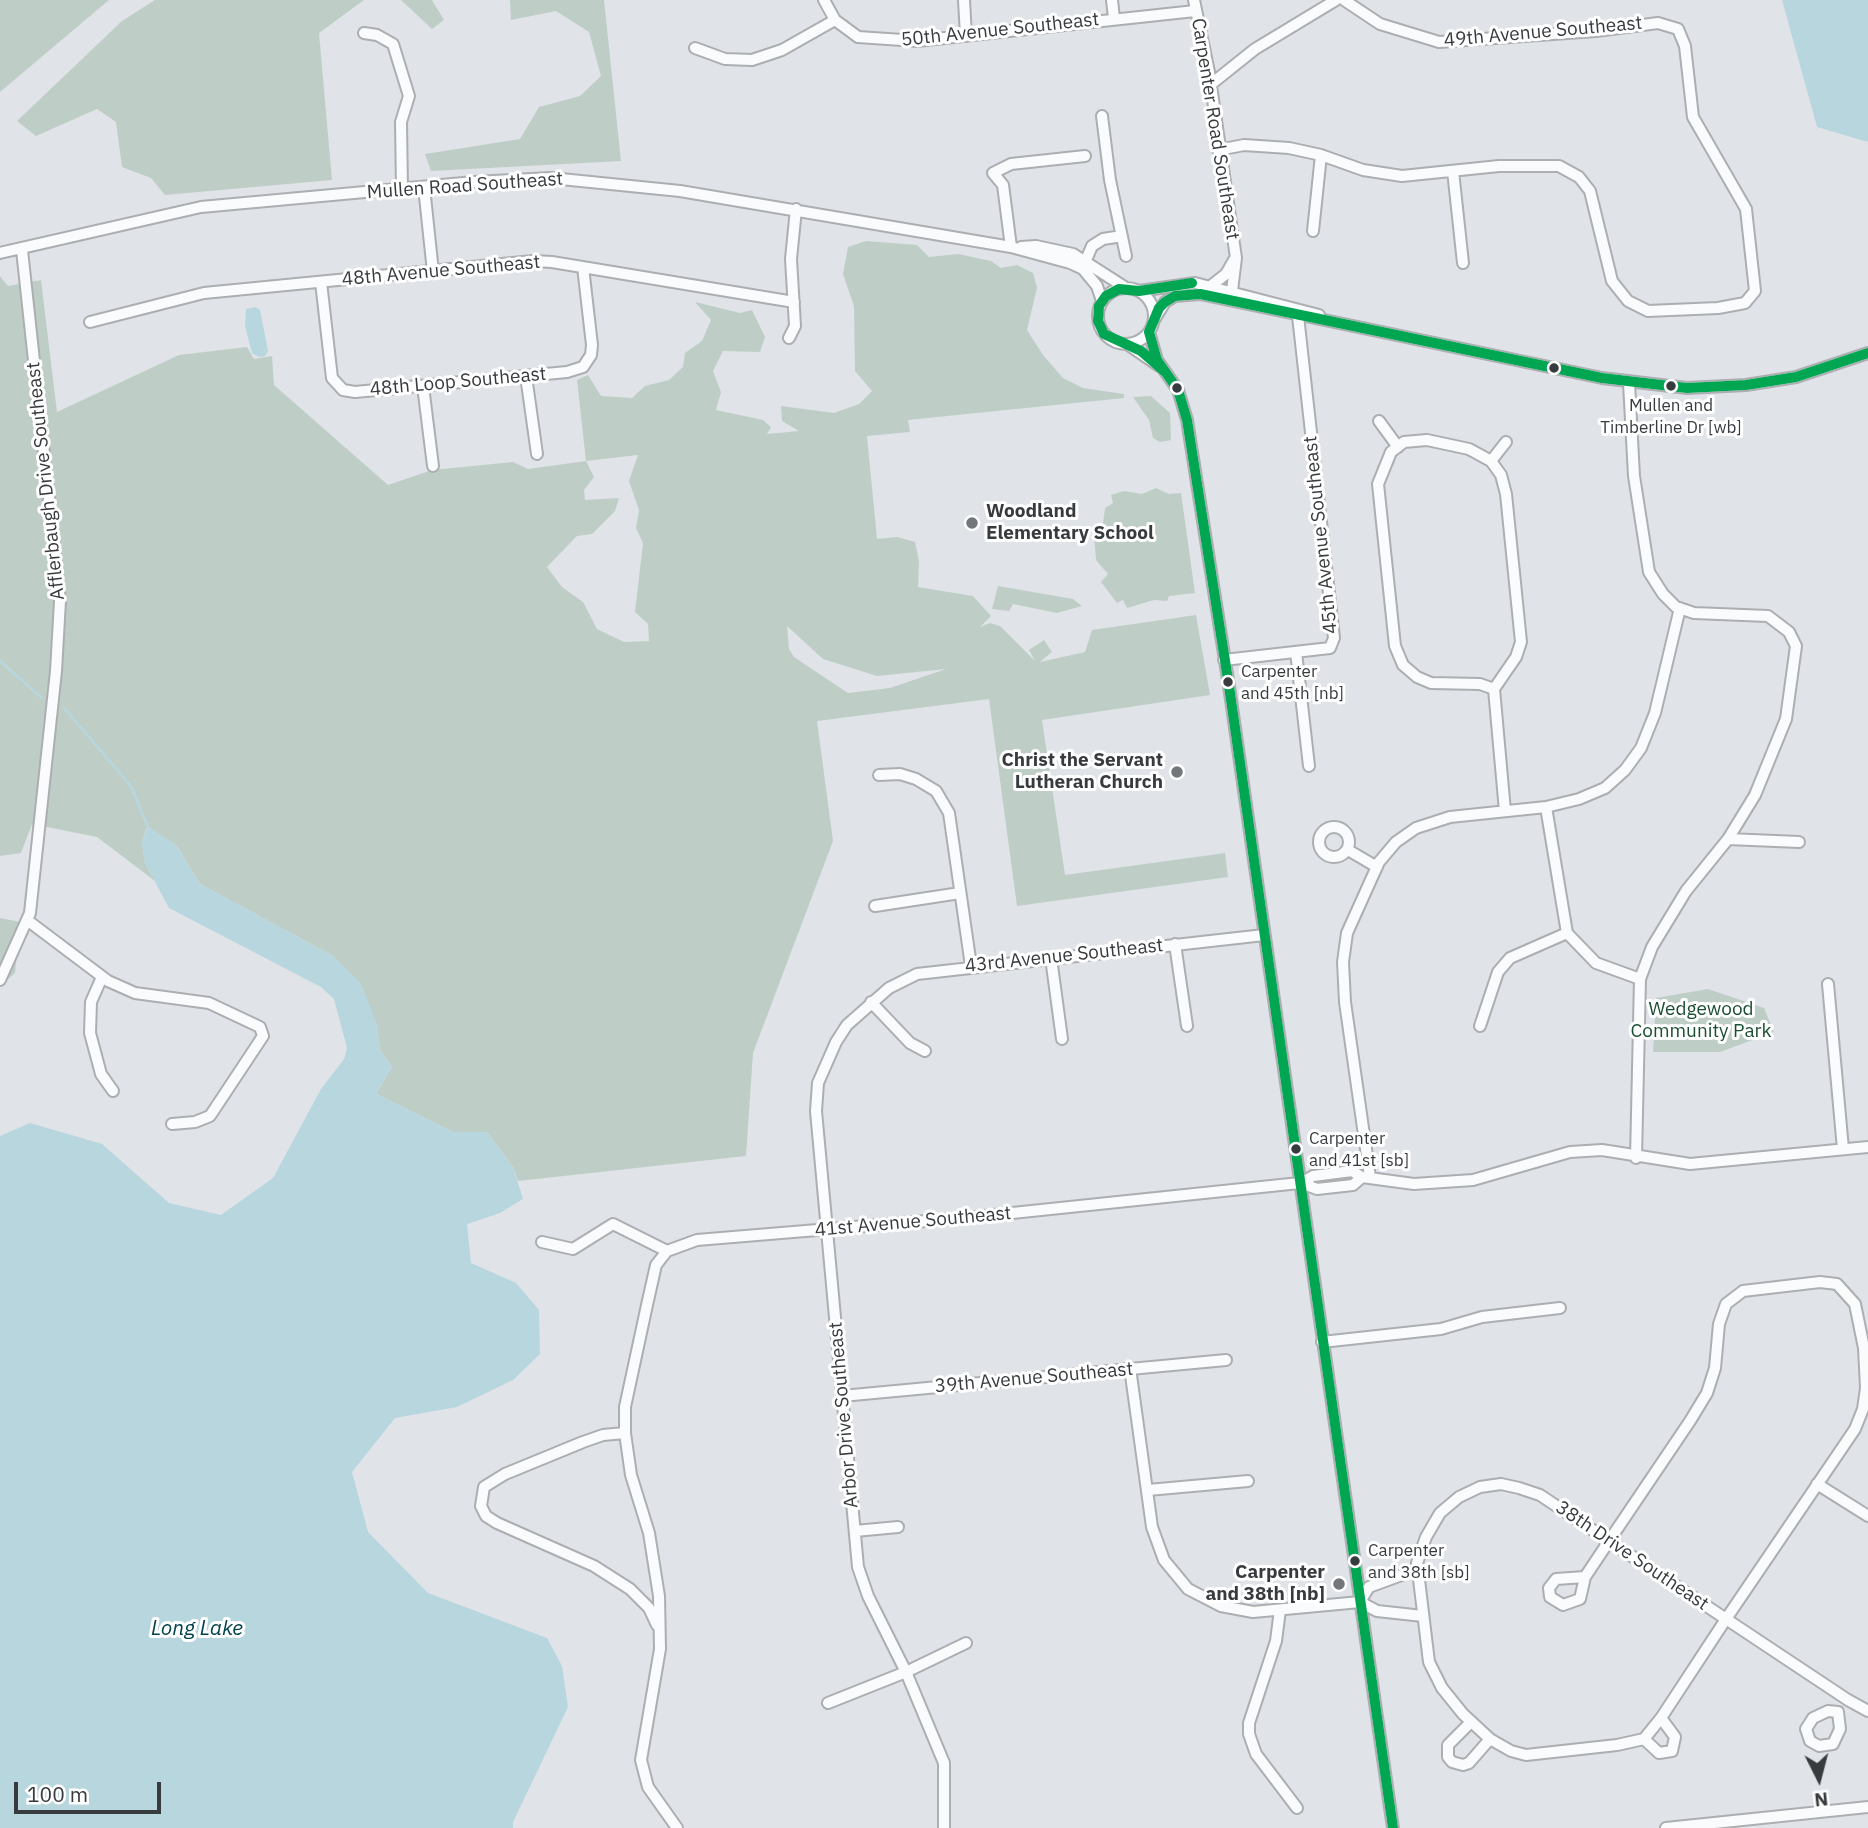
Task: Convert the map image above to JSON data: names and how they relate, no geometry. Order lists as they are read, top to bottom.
{
  "streets": {
    "street": [
      "50th Avenue Southeast",
      "49th Avenue Southeast",
      "Carpenter Road Southeast",
      "Mullen Road Southeast",
      "48th Avenue Southeast",
      "48th Loop Southeast",
      "Afflerbaugh Drive Southeast",
      "45th Avenue Southeast",
      "43rd Avenue Southeast",
      "41st Avenue Southeast",
      "39th Avenue Southeast",
      "Arbor Drive Southeast",
      "38th Drive Southeast"
    ]
  },
  "crossings": [
    ["50th Avenue Southeast", "Carpenter Road Southeast"],
    ["Mullen Road Southeast", "Afflerbaugh Drive Southeast"],
    ["48th Avenue Southeast", "48th Loop Southeast"],
    ["43rd Avenue Southeast", "Arbor Drive Southeast"],
    ["41st Avenue Southeast", "Arbor Drive Southeast"],
    ["39th Avenue Southeast", "Arbor Drive Southeast"]
  ],
  "water": ["Long Lake"],
  "parks": ["Wedgewood Community Park"],
  "places": [
    "Mullen and Timberline Dr [wb]",
    "Woodland Elementary School",
    "Carpenter and 45th [nb]",
    "Christ the Servant Lutheran Church",
    "Carpenter and 41st [sb]",
    "Carpenter and 38th [sb]",
    "Carpenter and 38th [nb]"
  ],
  "scale_bar": "100 m",
  "north": "bottom"
}
